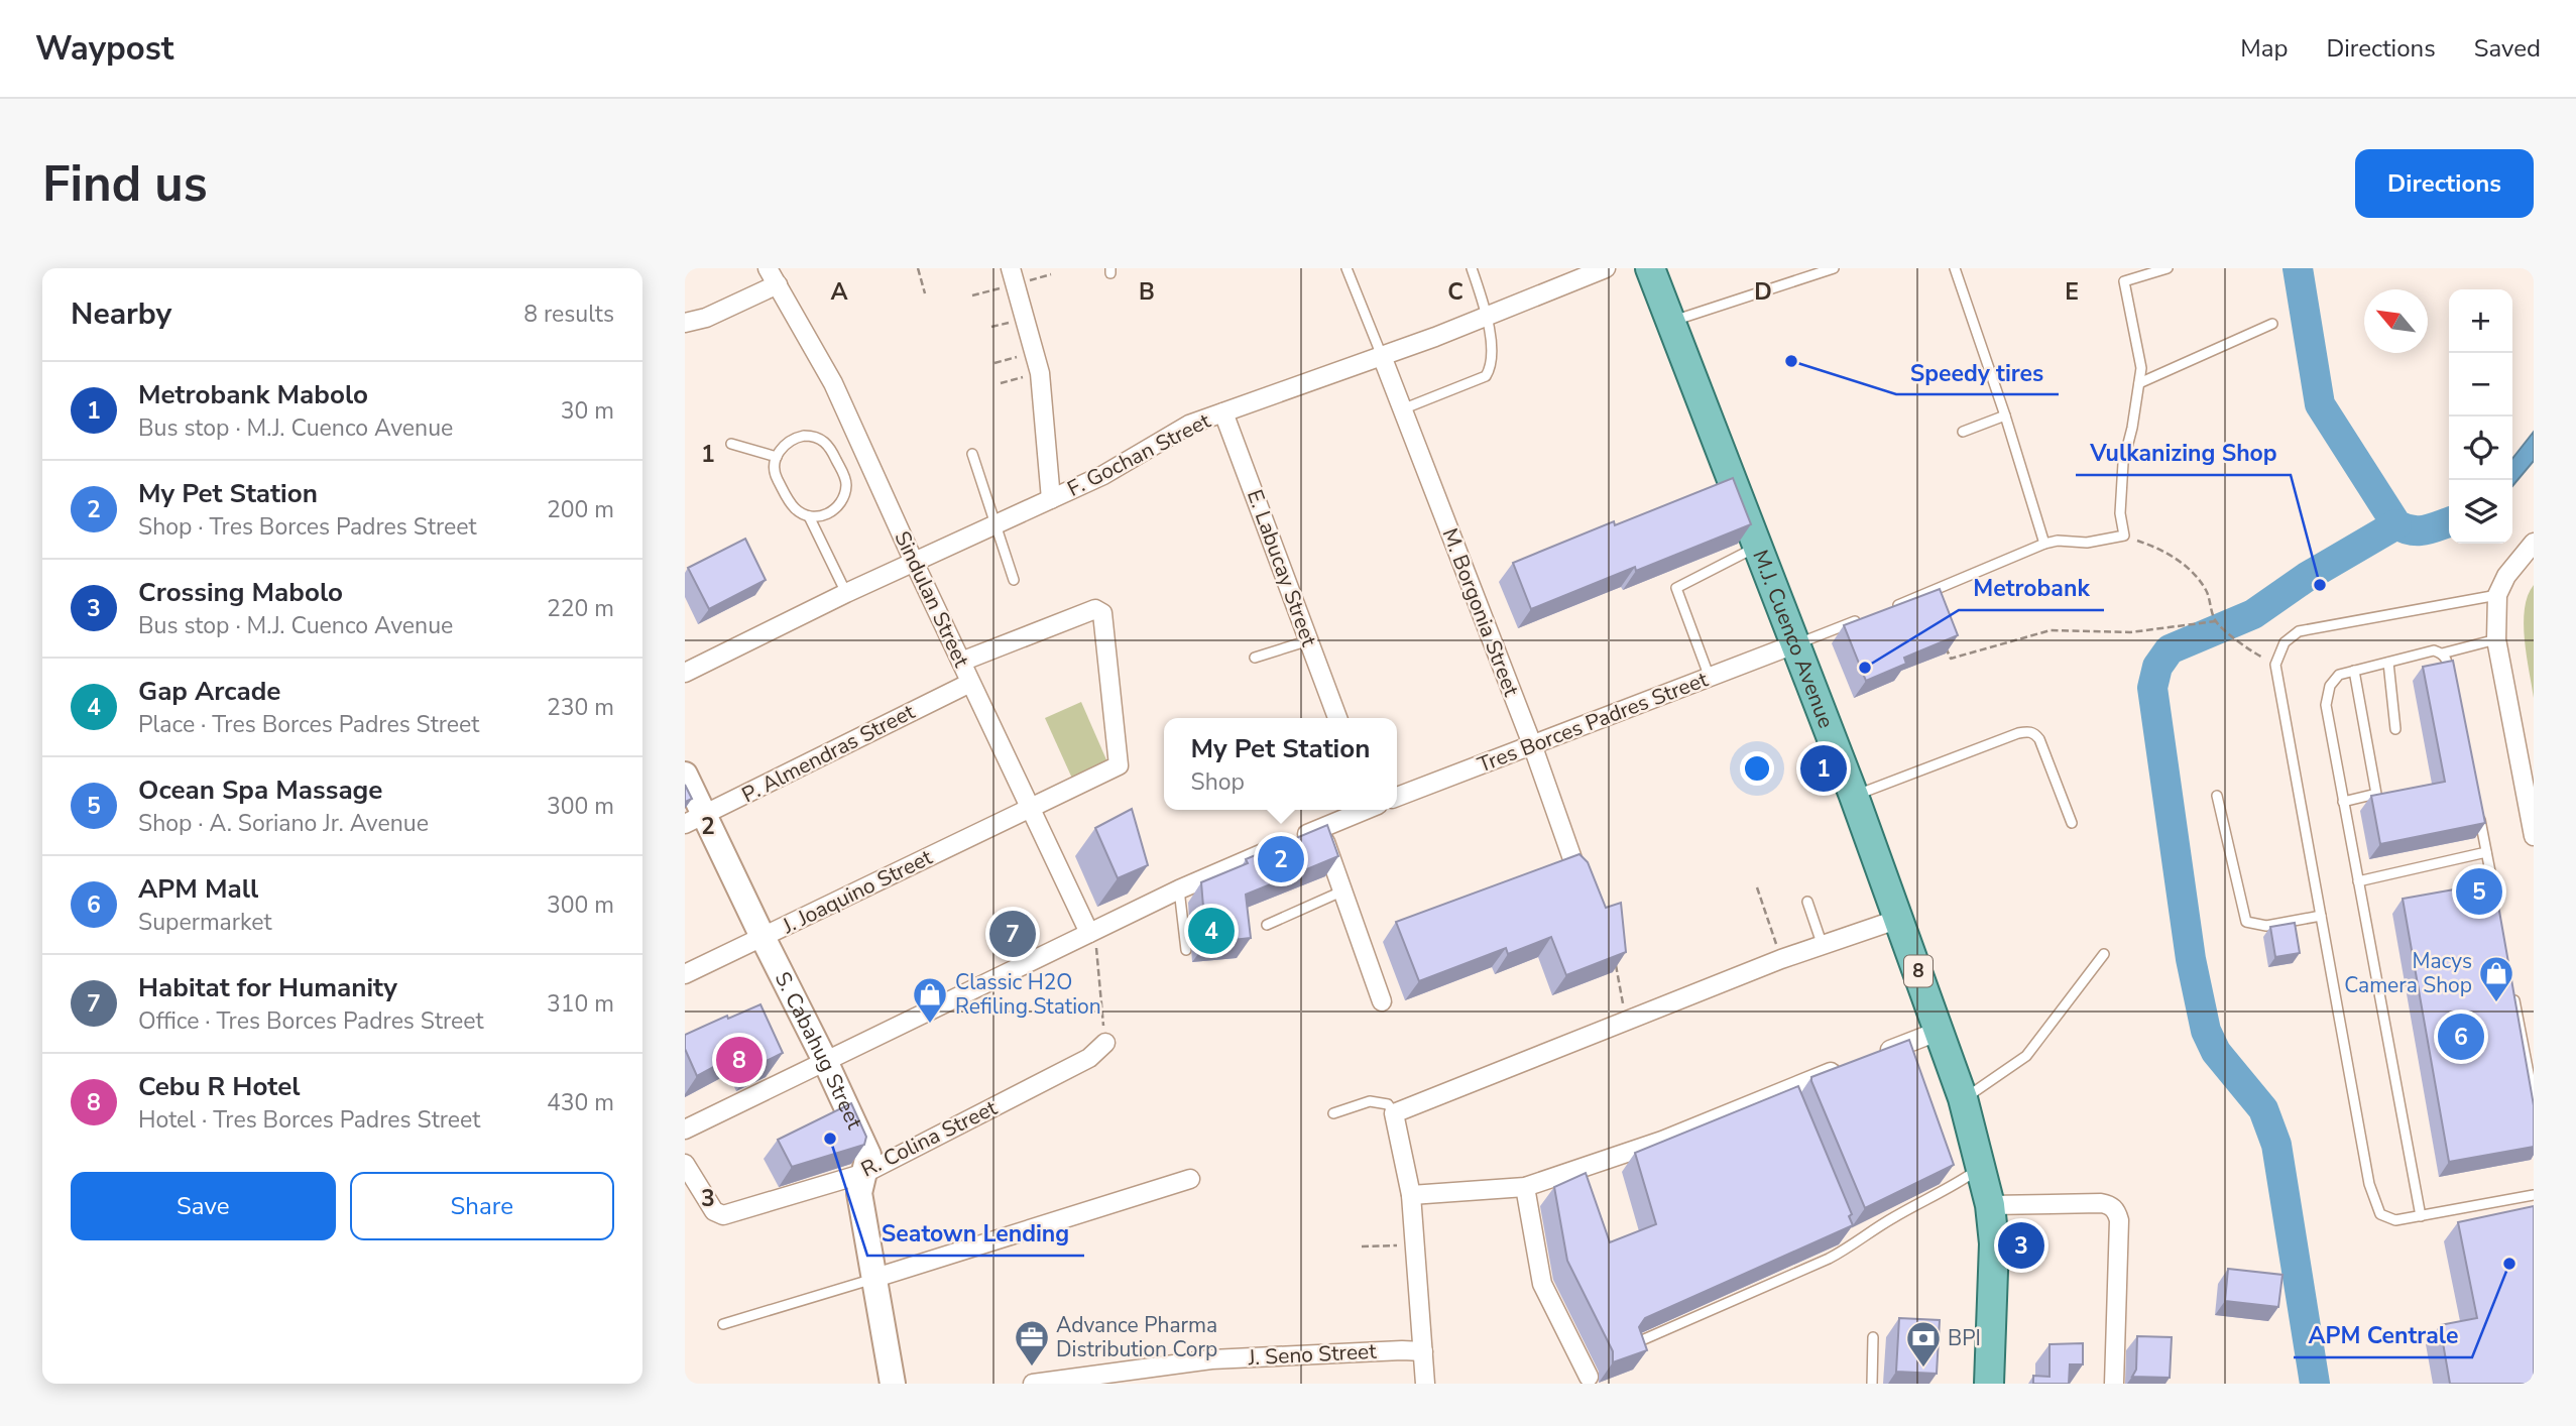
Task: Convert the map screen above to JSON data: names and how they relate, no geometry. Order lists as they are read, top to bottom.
{
  "streets": {
    "main road": ["M.J. Cuenco Avenue", "8"],
    "street": [
      "F. Gochan Street",
      "E. Labucay Street",
      "Sindulan Street",
      "M. Borgonia Street",
      "Tres Borces Padres Street",
      "P. Almendras Street",
      "J. Joaquino Street",
      "S. Cabahug Street",
      "R. Colina Street",
      "J. Seno Street"
    ]
  },
  "crossings": [
    ["F. Gochan Street", "E. Labucay Street"],
    ["F. Gochan Street", "Sindulan Street"],
    ["F. Gochan Street", "M. Borgonia Street"],
    ["Sindulan Street", "P. Almendras Street"],
    ["Sindulan Street", "J. Joaquino Street"],
    ["M. Borgonia Street", "Tres Borces Padres Street"],
    ["M.J. Cuenco Avenue", "Tres Borces Padres Street"],
    ["P. Almendras Street", "S. Cabahug Street"],
    ["J. Joaquino Street", "S. Cabahug Street"],
    ["S. Cabahug Street", "R. Colina Street"]
  ],
  "places": {
    "other": [
      "Speedy tires",
      "Vulkanizing Shop",
      "Metrobank",
      "Seatown Lending",
      "APM Centrale"
    ],
    "shop": ["Macys Camera Shop", "Classic H2O Refiling Station"],
    "office": ["Advance Pharma Distribution Corp"],
    "bank": ["BPI"]
  },
  "north": "top left",
  "page": {
    "header": "Waypost",
    "nav": ["Map", "Directions", "Saved"],
    "buttons": [
      "Directions",
      ["Save", "Share"]
    ],
    "title": "Find us",
    "heading": ["Nearby", "8 results"],
    "map_buttons": ["+", "−"],
    "list": [
      {
        "mark": "1",
        "name": "Metrobank Mabolo",
        "note": "Bus stop · M.J. Cuenco Avenue",
        "value": "30 m"
      },
      {
        "mark": "2",
        "name": "My Pet Station",
        "note": "Shop · Tres Borces Padres Street",
        "value": "200 m"
      },
      {
        "mark": "3",
        "name": "Crossing Mabolo",
        "note": "Bus stop · M.J. Cuenco Avenue",
        "value": "220 m"
      },
      {
        "mark": "4",
        "name": "Gap Arcade",
        "note": "Place · Tres Borces Padres Street",
        "value": "230 m"
      },
      {
        "mark": "5",
        "name": "Ocean Spa Massage",
        "note": "Shop · A. Soriano Jr. Avenue",
        "value": "300 m"
      },
      {
        "mark": "6",
        "name": "APM Mall",
        "note": "Supermarket",
        "value": "300 m"
      },
      {
        "mark": "7",
        "name": "Habitat for Humanity",
        "note": "Office · Tres Borces Padres Street",
        "value": "310 m"
      },
      {
        "mark": "8",
        "name": "Cebu R Hotel",
        "note": "Hotel · Tres Borces Padres Street",
        "value": "430 m"
      }
    ],
    "popup": ["My Pet Station", "Shop"],
    "pins": [
      "1",
      "2",
      "5",
      "4",
      "7",
      "6",
      "8",
      "3"
    ]
  },
  "grid": {
    "columns": [
      "A",
      "B",
      "C",
      "D",
      "E"
    ],
    "rows": ["1", "2", "3"]
  }
}
